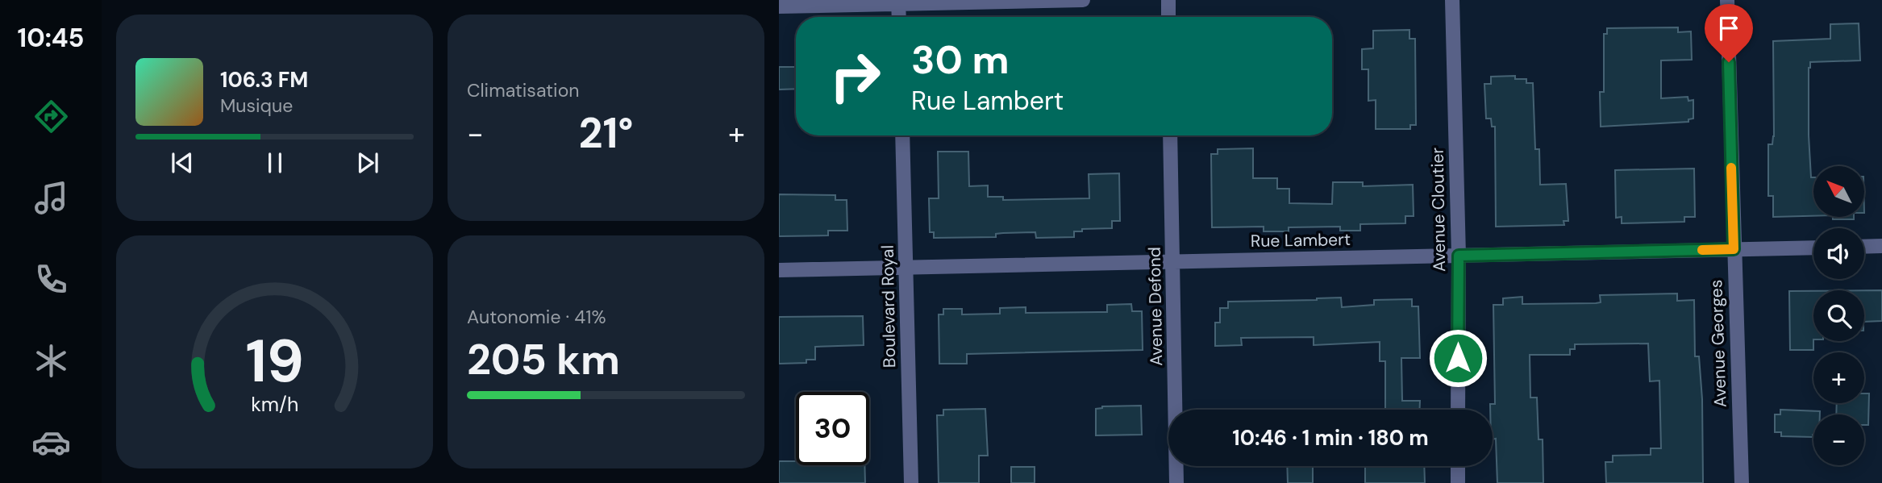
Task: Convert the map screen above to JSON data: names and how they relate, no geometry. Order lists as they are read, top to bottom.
{
  "streets": {
    "street": [
      "Avenue Cloutier",
      "Rue Lambert",
      "Boulevard Royal",
      "Avenue Defond",
      "Avenue Georges"
    ]
  },
  "crossings": [
    ["Avenue Cloutier", "Rue Lambert"],
    ["Rue Lambert", "Boulevard Royal"],
    ["Rue Lambert", "Avenue Defond"],
    ["Rue Lambert", "Avenue Georges"]
  ],
  "north": "top left",
  "page": {
    "tabs": "10:45",
    "tile": [
      "Climatisation",
      ["Autonomie · 41%", "205 km"]
    ],
    "turn": ["30 m", "Rue Lambert"],
    "song": ["106.3 FM", "Musique"],
    "heat": ["−", "21°", "+"],
    "map_buttons": ["+", "−"],
    "limit": "30",
    "trip": "10:46 · 1 min · 180 m",
    "gauge": ["19", "km/h"]
  }
}
